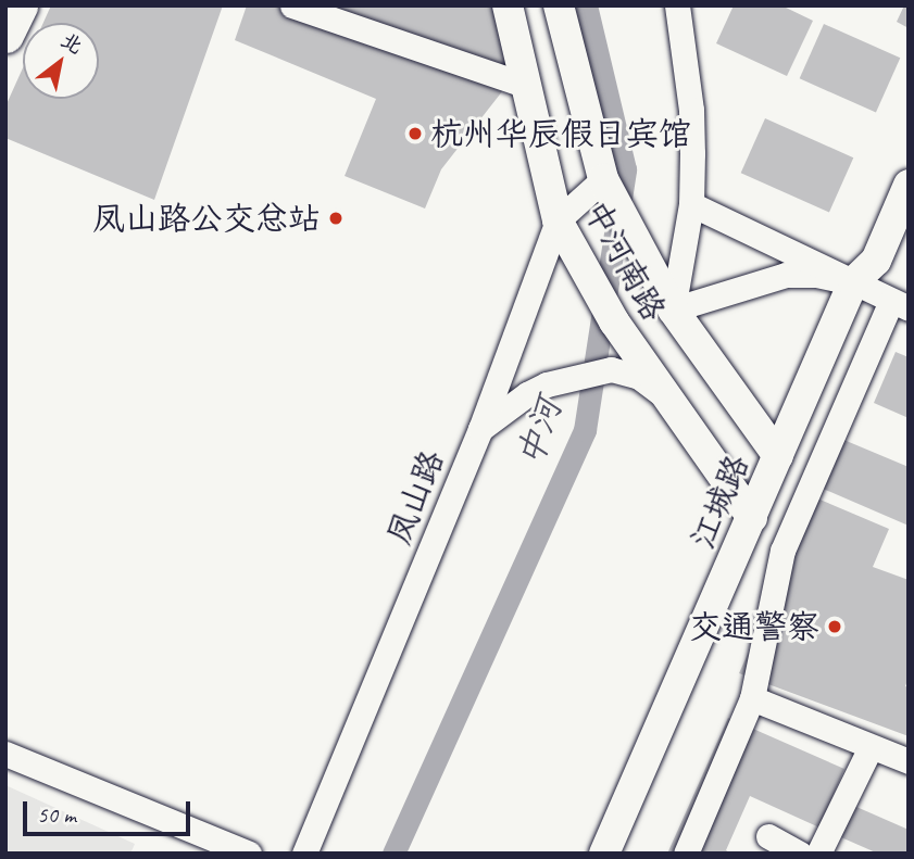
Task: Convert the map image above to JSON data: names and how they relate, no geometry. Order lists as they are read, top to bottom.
{
  "streets": {
    "main road": ["中河南路", "江城路"],
    "street": ["凤山路"]
  },
  "crossings": [
    ["中河南路", "凤山路"],
    ["中河南路", "江城路"]
  ],
  "water": ["中河"],
  "places": ["杭州华辰假日宾馆", "凤山路公交总站", "交通警察"],
  "scale_bar": "50 m",
  "north": "top right"
}
